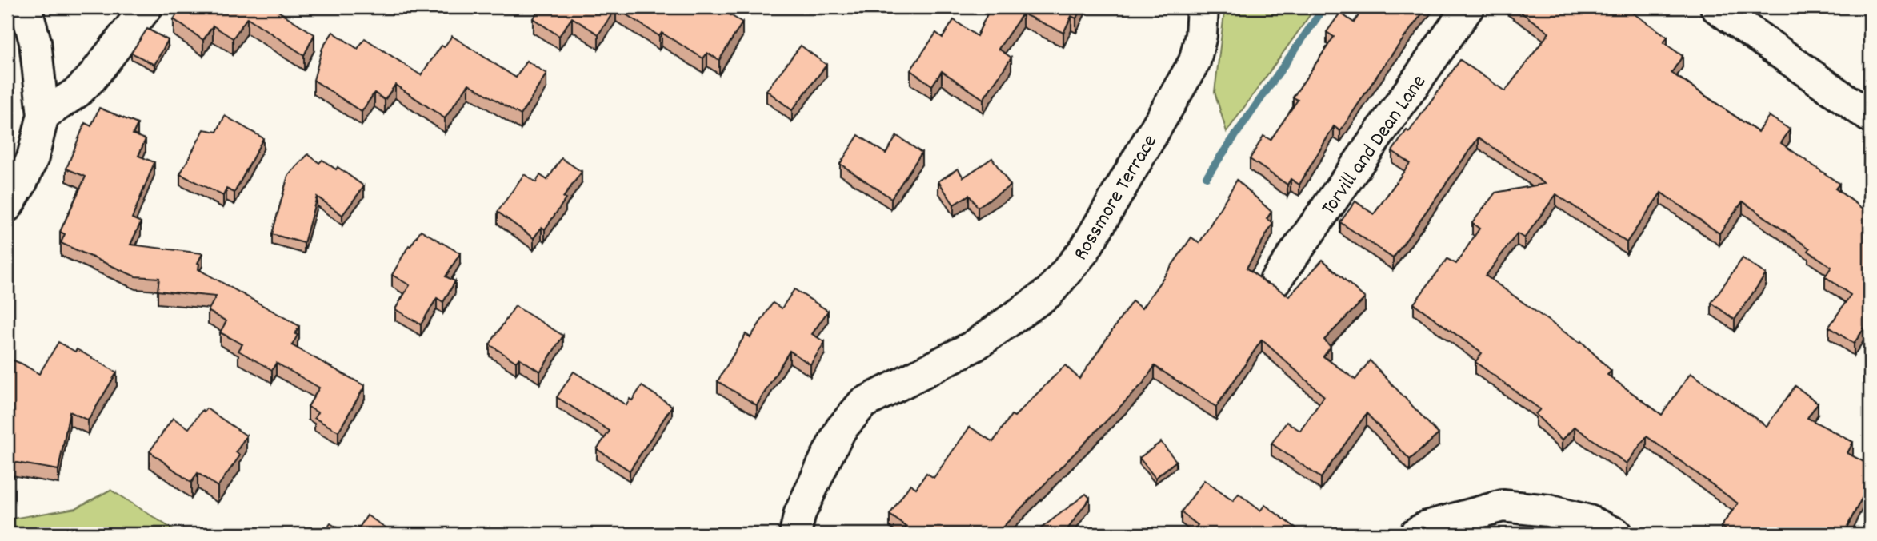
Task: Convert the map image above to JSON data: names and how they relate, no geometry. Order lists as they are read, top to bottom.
{
  "streets": {
    "street": ["Torvill and Dean Lane", "Rossmore Terrace"]
  }
}
